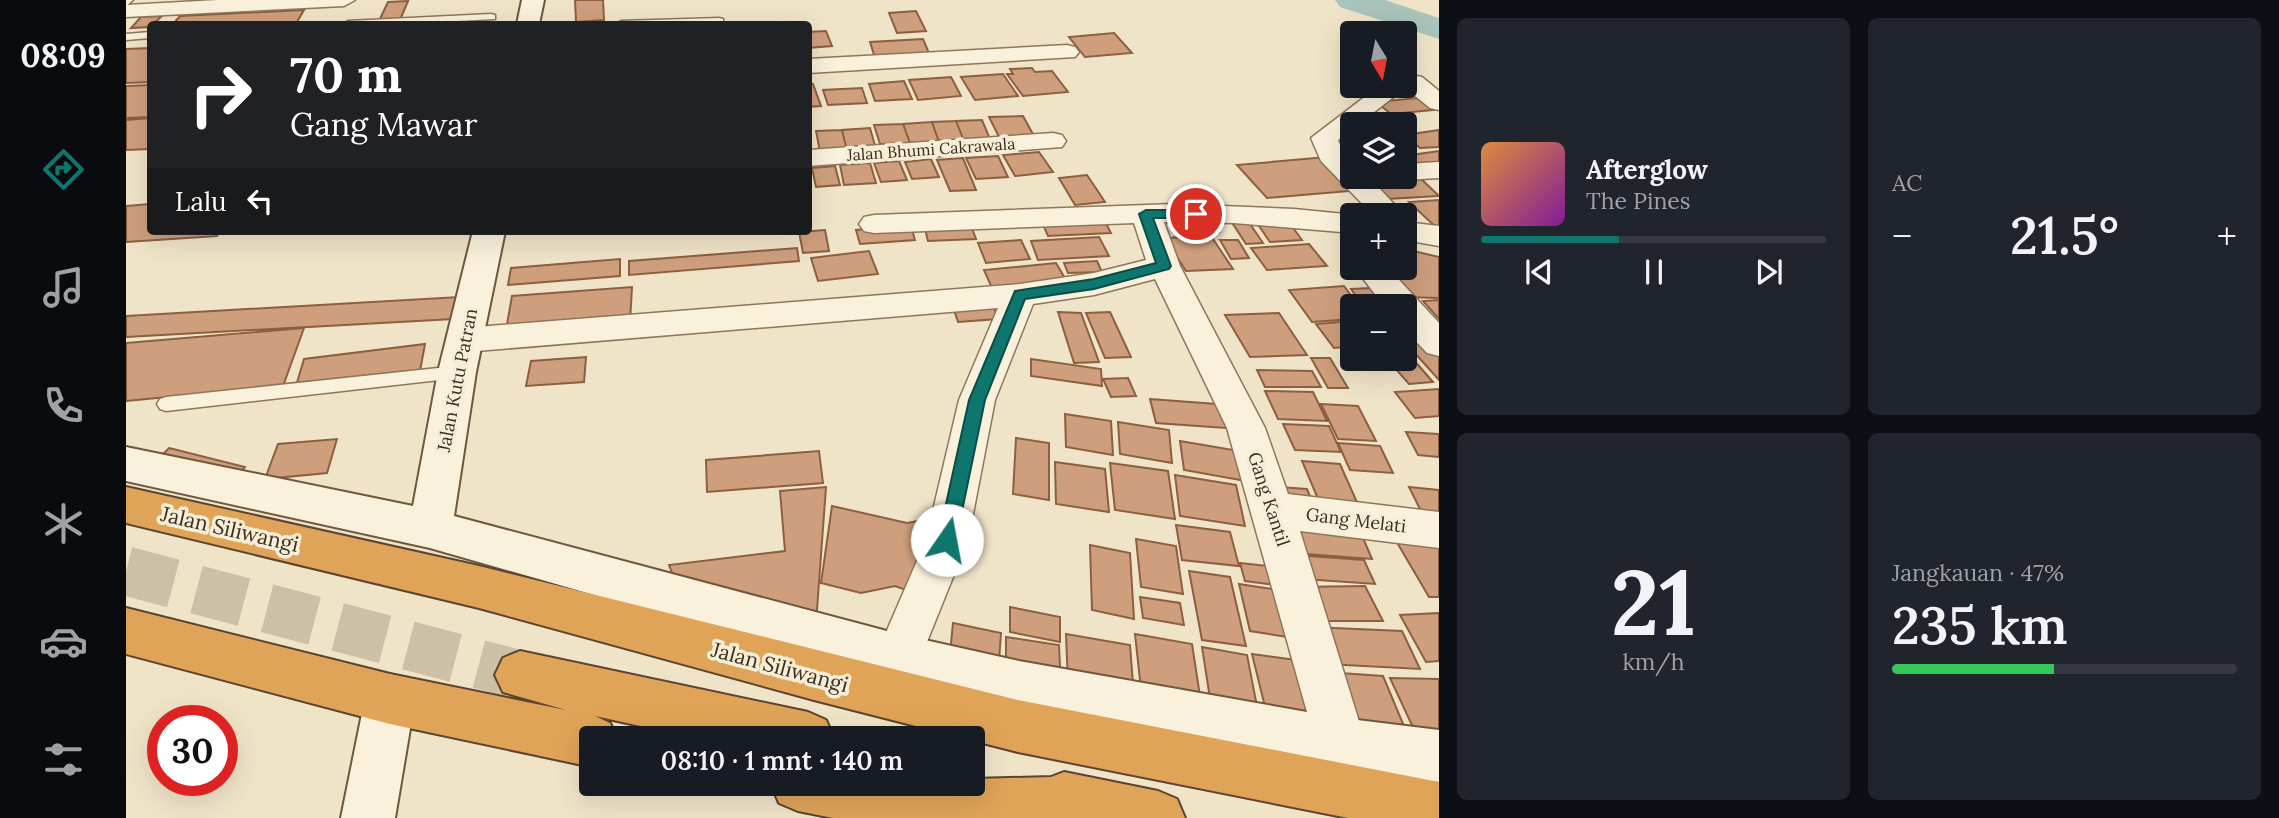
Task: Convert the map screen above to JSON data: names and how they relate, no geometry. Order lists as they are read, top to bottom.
{
  "streets": {
    "highway": ["Jalan Siliwangi"],
    "street": [
      "Jalan Bhumi Cakrawala",
      "Jalan Kutu Patran",
      "Gang Kantil",
      "Gang Melati"
    ]
  },
  "crossings": [
    ["Gang Kantil", "Gang Melati"],
    ["Gang Kantil", "Jalan Siliwangi"]
  ],
  "north": "bottom",
  "page": {
    "tabs": "08:09",
    "tile": [
      "AC",
      ["21", "km/h"],
      ["Jangkauan · 47%", "235 km"]
    ],
    "map_buttons": ["+", "−"],
    "turn": ["70 m", "Gang Mawar"],
    "song": ["Afterglow", "The Pines"],
    "then": "Lalu",
    "heat": ["−", "21.5°", "+"],
    "limit": "30",
    "trip": "08:10 · 1 mnt · 140 m"
  }
}
